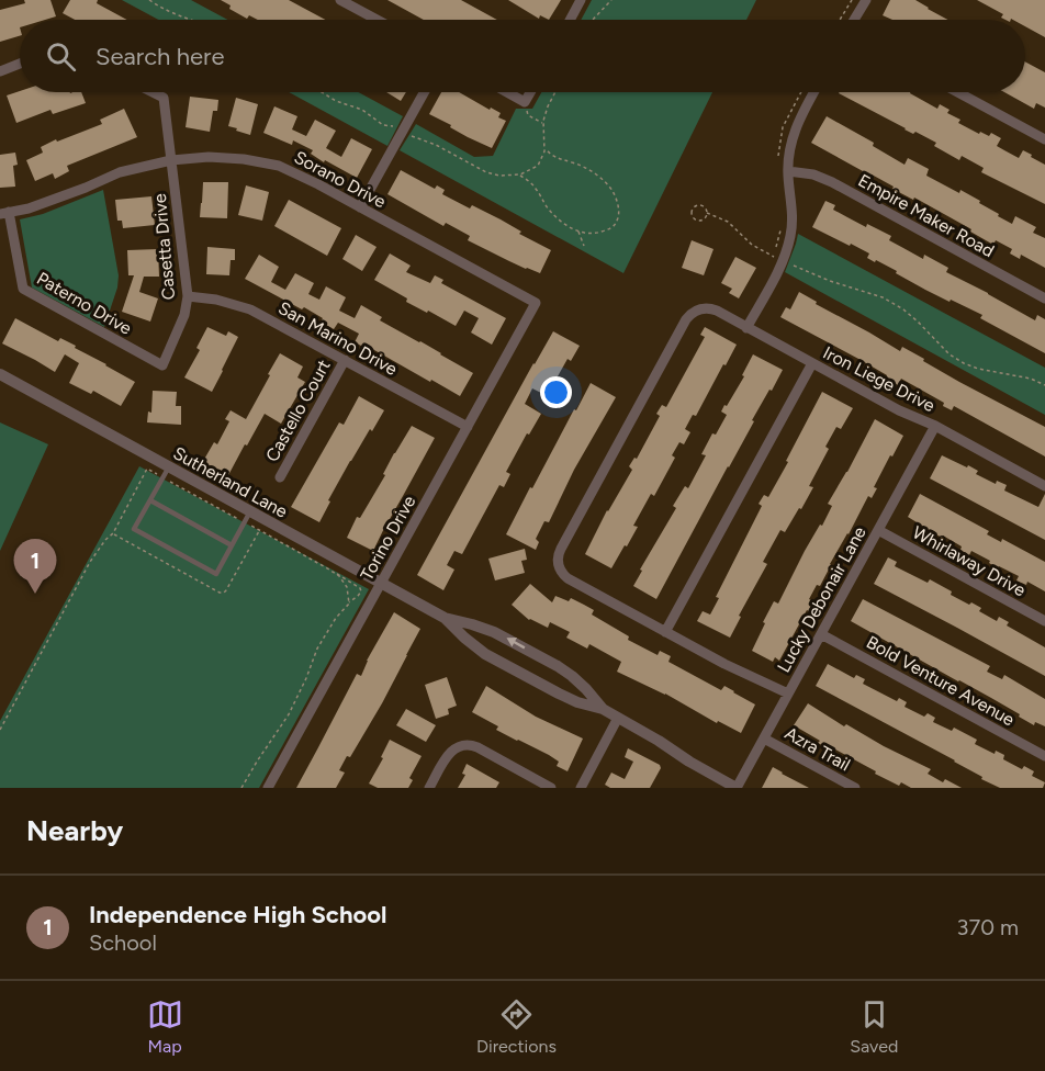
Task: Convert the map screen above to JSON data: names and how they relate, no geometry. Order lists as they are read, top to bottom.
{
  "streets": {
    "street": [
      "Sorano Drive",
      "Empire Maker Road",
      "Casetta Drive",
      "Paterno Drive",
      "San Marino Drive",
      "Iron Liege Drive",
      "Castello Court",
      "Sutherland Lane",
      "Torino Drive",
      "Whirlaway Drive",
      "Lucky Debonair Lane",
      "Bold Venture Avenue",
      "Azra Trail"
    ]
  },
  "crossings": [
    ["Sorano Drive", "Casetta Drive"],
    ["Sorano Drive", "Paterno Drive"],
    ["Sorano Drive", "Torino Drive"],
    ["Casetta Drive", "Paterno Drive"],
    ["Casetta Drive", "San Marino Drive"],
    ["San Marino Drive", "Castello Court"],
    ["San Marino Drive", "Torino Drive"],
    ["Iron Liege Drive", "Lucky Debonair Lane"],
    ["Sutherland Lane", "Torino Drive"],
    ["Sutherland Lane", "Lucky Debonair Lane"],
    ["Whirlaway Drive", "Lucky Debonair Lane"],
    ["Lucky Debonair Lane", "Bold Venture Avenue"],
    ["Lucky Debonair Lane", "Azra Trail"]
  ],
  "page": {
    "search": "Search here",
    "pins": "1",
    "heading": "Nearby",
    "list": [
      {
        "mark": "1",
        "name": "Independence High School",
        "note": "School",
        "value": "370 m"
      }
    ],
    "nav": ["Map", "Directions", "Saved"]
  }
}
